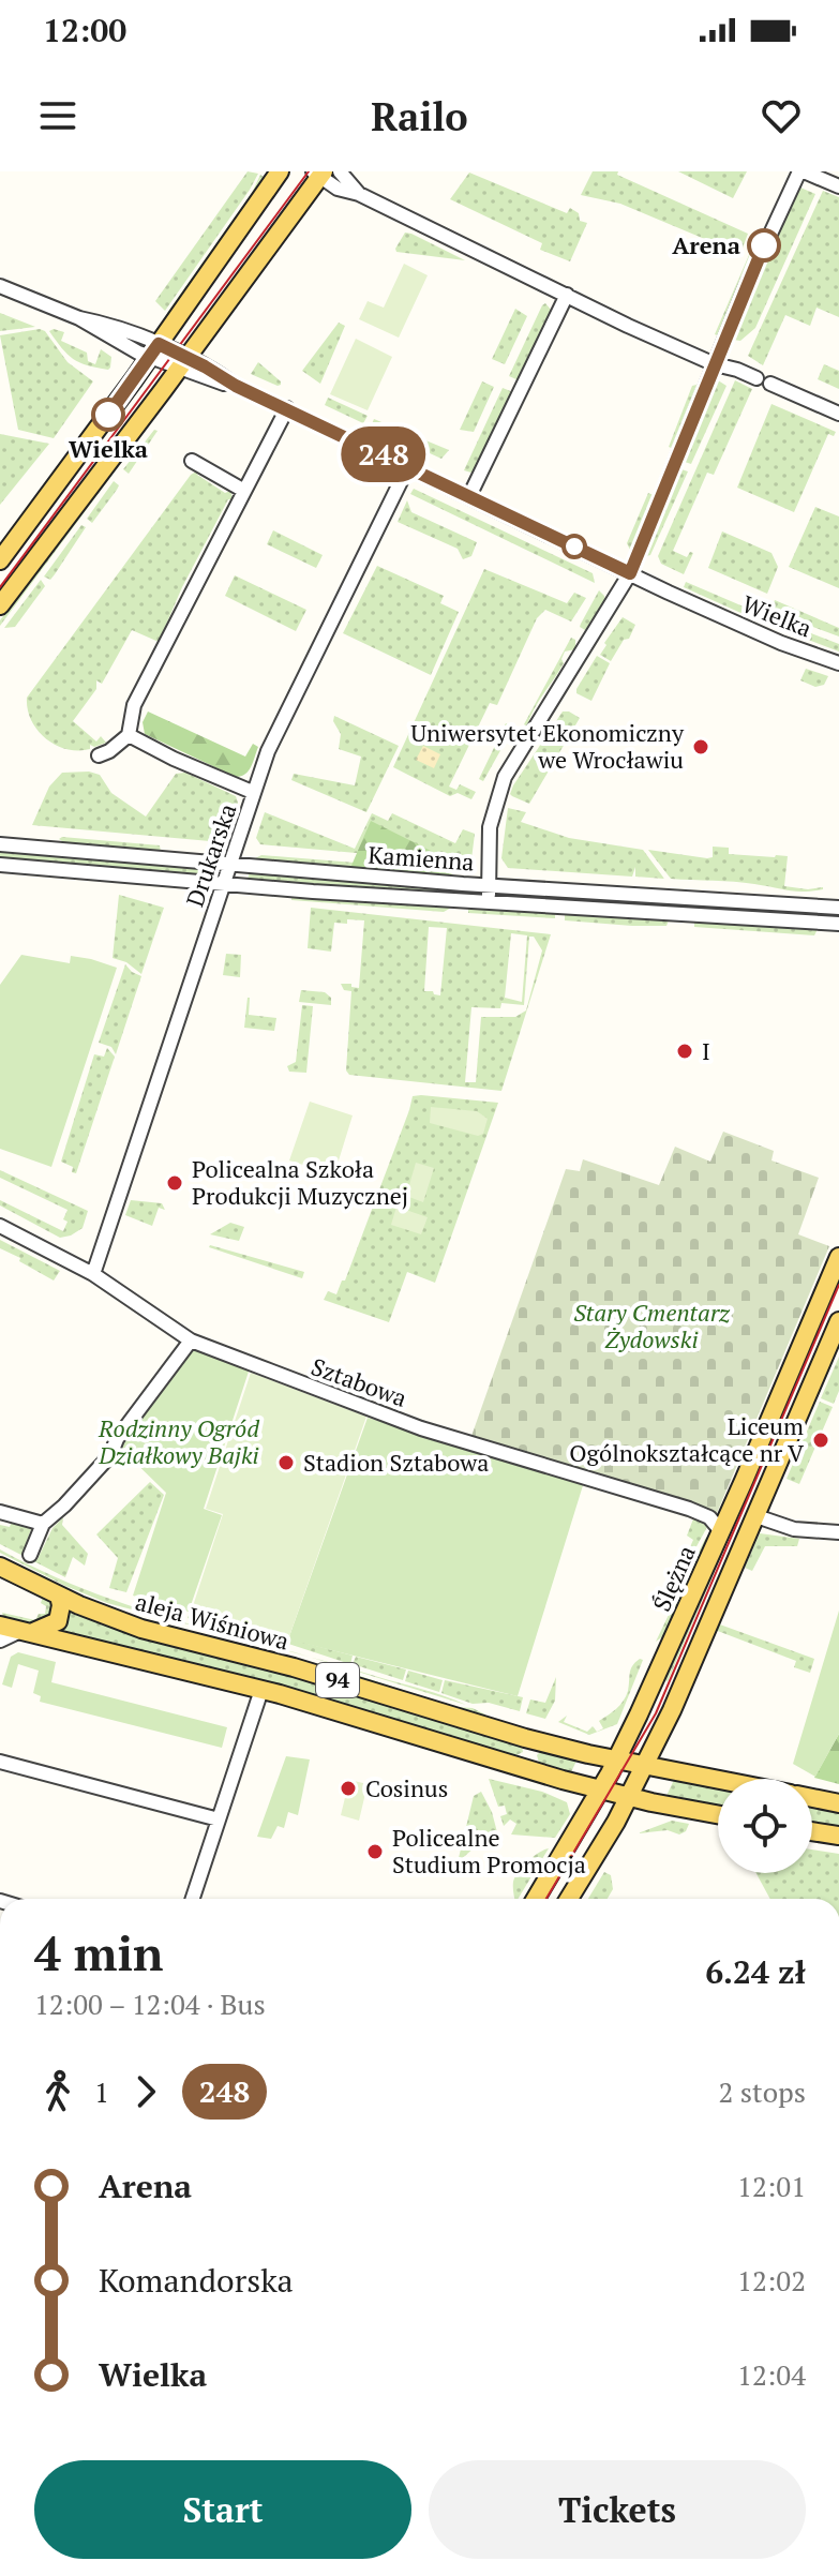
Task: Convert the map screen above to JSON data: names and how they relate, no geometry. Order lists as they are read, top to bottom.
{
  "streets": {
    "main road": ["Ślężna", "aleja Wiśniowa", "94"],
    "street": [
      "Wielka",
      "Drukarska",
      "Kamienna",
      "Sztabowa"
    ]
  },
  "crossings": [
    ["Wielka", "Drukarska"],
    ["Drukarska", "Kamienna"],
    ["Drukarska", "Sztabowa"],
    ["Sztabowa", "Ślężna"],
    ["Ślężna", "aleja Wiśniowa"],
    ["Ślężna", "94"],
    ["aleja Wiśniowa", "94"]
  ],
  "parks": ["Stary Cmentarz Żydowski", "Rodzinny Ogród Działkowy Bajki"],
  "places": [
    "Arena",
    "Wielka",
    "Uniwersytet Ekonomiczny we Wrocławiu",
    "I",
    "Policealna Szkoła Produkcji Muzycznej",
    "Liceum Ogólnokształcące nr V",
    "Stadion Sztabowa",
    "Cosinus",
    "Policealne Studium Promocja"
  ],
  "lines": ["bus line 248"],
  "page": {
    "status": "12:00",
    "header": "Railo",
    "on_map": "248",
    "heading": ["4 min", "12:00 – 12:04 · Bus", "6.24 zł"],
    "legs": ["1", "248", "2 stops"],
    "list": [
      {
        "name": "Arena",
        "value": "12:01"
      },
      {
        "name": "Komandorska",
        "value": "12:02"
      },
      {
        "name": "Wielka",
        "value": "12:04"
      }
    ],
    "buttons": ["Start", "Tickets"]
  }
}
